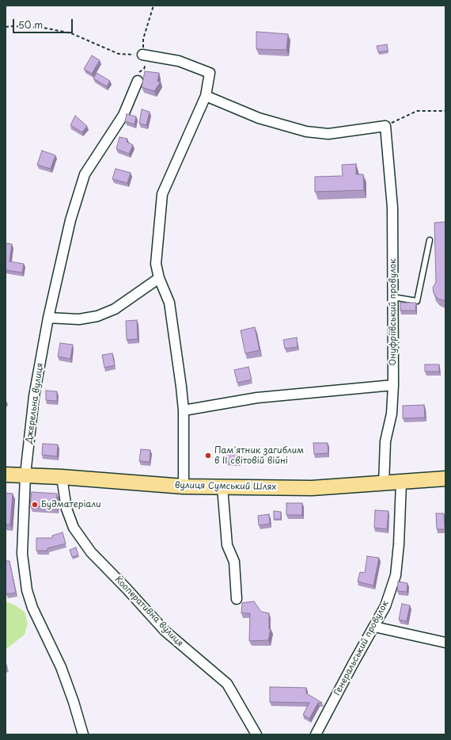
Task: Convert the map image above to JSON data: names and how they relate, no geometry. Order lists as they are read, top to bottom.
{
  "streets": {
    "main road": ["вулиця Сумський Шлях"],
    "street": [
      "Онуфріївський провулок",
      "Джерельна вулиця",
      "Кооперативна вулиця",
      "Генеральський провулок"
    ]
  },
  "crossings": [
    ["Онуфріївський провулок", "вулиця Сумський Шлях"],
    ["Джерельна вулиця", "вулиця Сумський Шлях"],
    ["вулиця Сумський Шлях", "Кооперативна вулиця"],
    ["вулиця Сумський Шлях", "Генеральський провулок"]
  ],
  "places": ["Пам'ятник загиблим в II світовій війні", "Будматеріали"],
  "scale_bar": "50 m"
}
